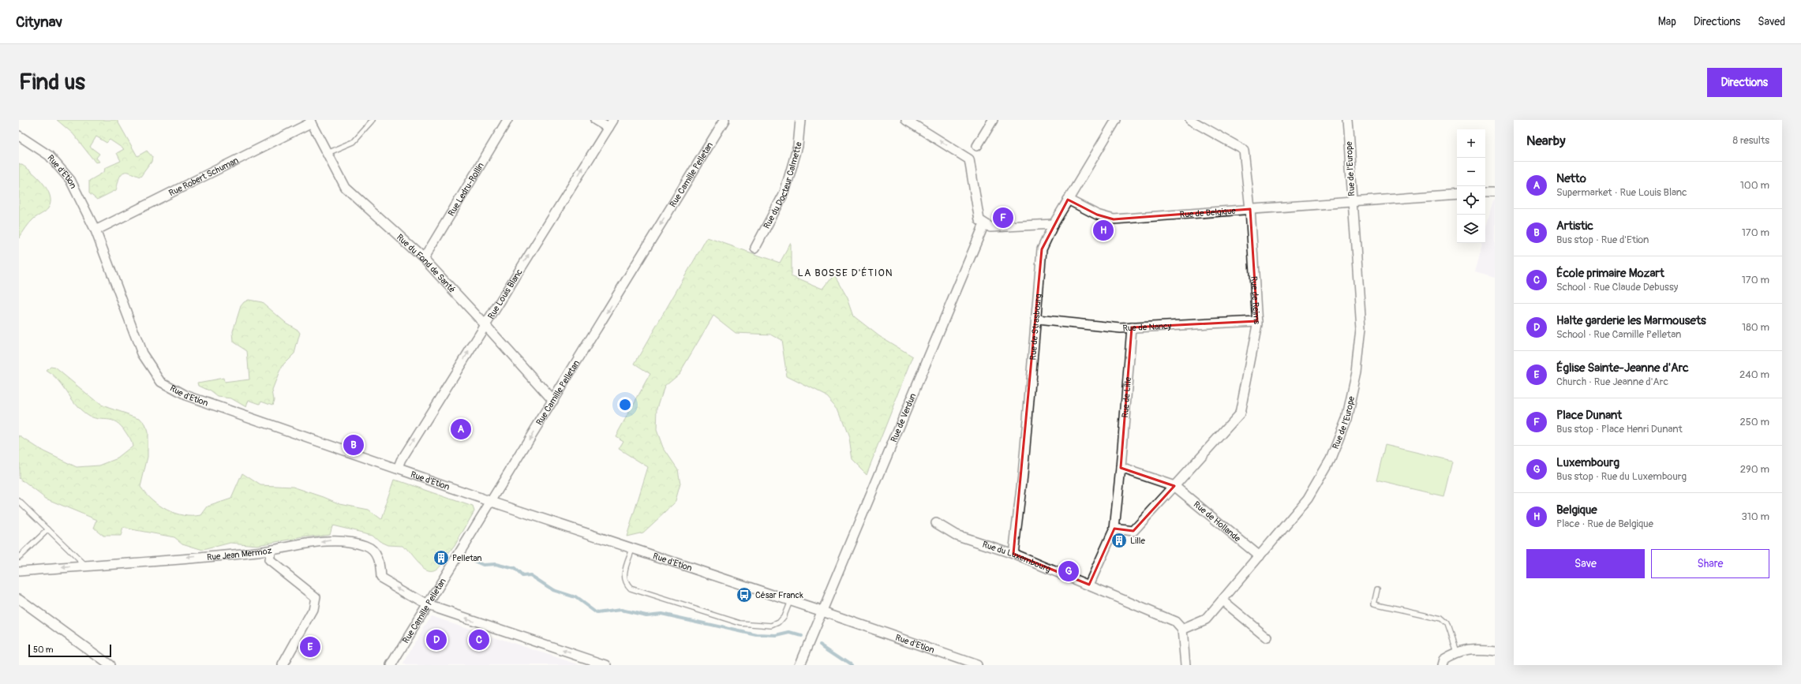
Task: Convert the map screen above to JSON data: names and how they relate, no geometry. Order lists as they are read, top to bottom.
{
  "streets": {
    "street": [
      "Rue de l'Europe",
      "Rue d'Etion",
      "Rue Camille Pelletan",
      "Rue Robert Schuman",
      "Rue du Docteur Calmette",
      "Rue Ledru-Rollin",
      "Rue de Belgique",
      "Rue du Fond de Santé",
      "Rue Louis Blanc",
      "Rue de Reims",
      "Rue de Nancy",
      "Rue de Strasbourg",
      "Rue de Lille",
      "Rue de Verdun",
      "Rue de Hollande",
      "Rue Jean Mermoz",
      "Rue du Luxembourg"
    ]
  },
  "crossings": [
    ["Rue de l'Europe", "Rue de Belgique"],
    ["Rue de l'Europe", "Rue de Hollande"],
    ["Rue de l'Europe", "Rue du Luxembourg"],
    ["Rue d'Etion", "Rue Camille Pelletan"],
    ["Rue d'Etion", "Rue Robert Schuman"],
    ["Rue d'Etion", "Rue Louis Blanc"],
    ["Rue d'Etion", "Rue de Verdun"],
    ["Rue Camille Pelletan", "Rue du Fond de Santé"],
    ["Rue Camille Pelletan", "Rue Jean Mermoz"],
    ["Rue Robert Schuman", "Rue du Fond de Santé"],
    ["Rue Ledru-Rollin", "Rue du Fond de Santé"],
    ["Rue de Belgique", "Rue de Reims"],
    ["Rue de Belgique", "Rue de Strasbourg"],
    ["Rue du Fond de Santé", "Rue Louis Blanc"],
    ["Rue de Reims", "Rue de Nancy"],
    ["Rue de Reims", "Rue de Hollande"],
    ["Rue de Nancy", "Rue de Strasbourg"],
    ["Rue de Nancy", "Rue de Lille"],
    ["Rue de Strasbourg", "Rue du Luxembourg"],
    ["Rue de Lille", "Rue du Luxembourg"]
  ],
  "one_way": ["Rue Camille Pelletan", "Rue Louis Blanc", "Rue Jean Mermoz"],
  "districts": ["LA BOSSE D'ÉTION"],
  "places": {
    "building": ["Lille", "Pelletan"],
    "bus stop": ["César Franck"]
  },
  "scale_bar": "50 m",
  "page": {
    "header": "Citynav",
    "nav": ["Map", "Directions", "Saved"],
    "buttons": [
      "Directions",
      ["Save", "Share"]
    ],
    "title": "Find us",
    "heading": ["Nearby", "8 results"],
    "map_buttons": ["+", "−"],
    "list": [
      {
        "mark": "A",
        "name": "Netto",
        "note": "Supermarket · Rue Louis Blanc",
        "value": "100 m"
      },
      {
        "mark": "B",
        "name": "Artistic",
        "note": "Bus stop · Rue d'Etion",
        "value": "170 m"
      },
      {
        "mark": "C",
        "name": "École primaire Mozart",
        "note": "School · Rue Claude Debussy",
        "value": "170 m"
      },
      {
        "mark": "D",
        "name": "Halte garderie les Marmousets",
        "note": "School · Rue Camille Pelletan",
        "value": "180 m"
      },
      {
        "mark": "E",
        "name": "Église Sainte-Jeanne d'Arc",
        "note": "Church · Rue Jeanne d'Arc",
        "value": "240 m"
      },
      {
        "mark": "F",
        "name": "Place Dunant",
        "note": "Bus stop · Place Henri Dunant",
        "value": "250 m"
      },
      {
        "mark": "G",
        "name": "Luxembourg",
        "note": "Bus stop · Rue du Luxembourg",
        "value": "290 m"
      },
      {
        "mark": "H",
        "name": "Belgique",
        "note": "Place · Rue de Belgique",
        "value": "310 m"
      }
    ],
    "pins": [
      "F",
      "H",
      "A",
      "B",
      "G",
      "C",
      "D",
      "E"
    ],
    "scale": "50 m"
  }
}
